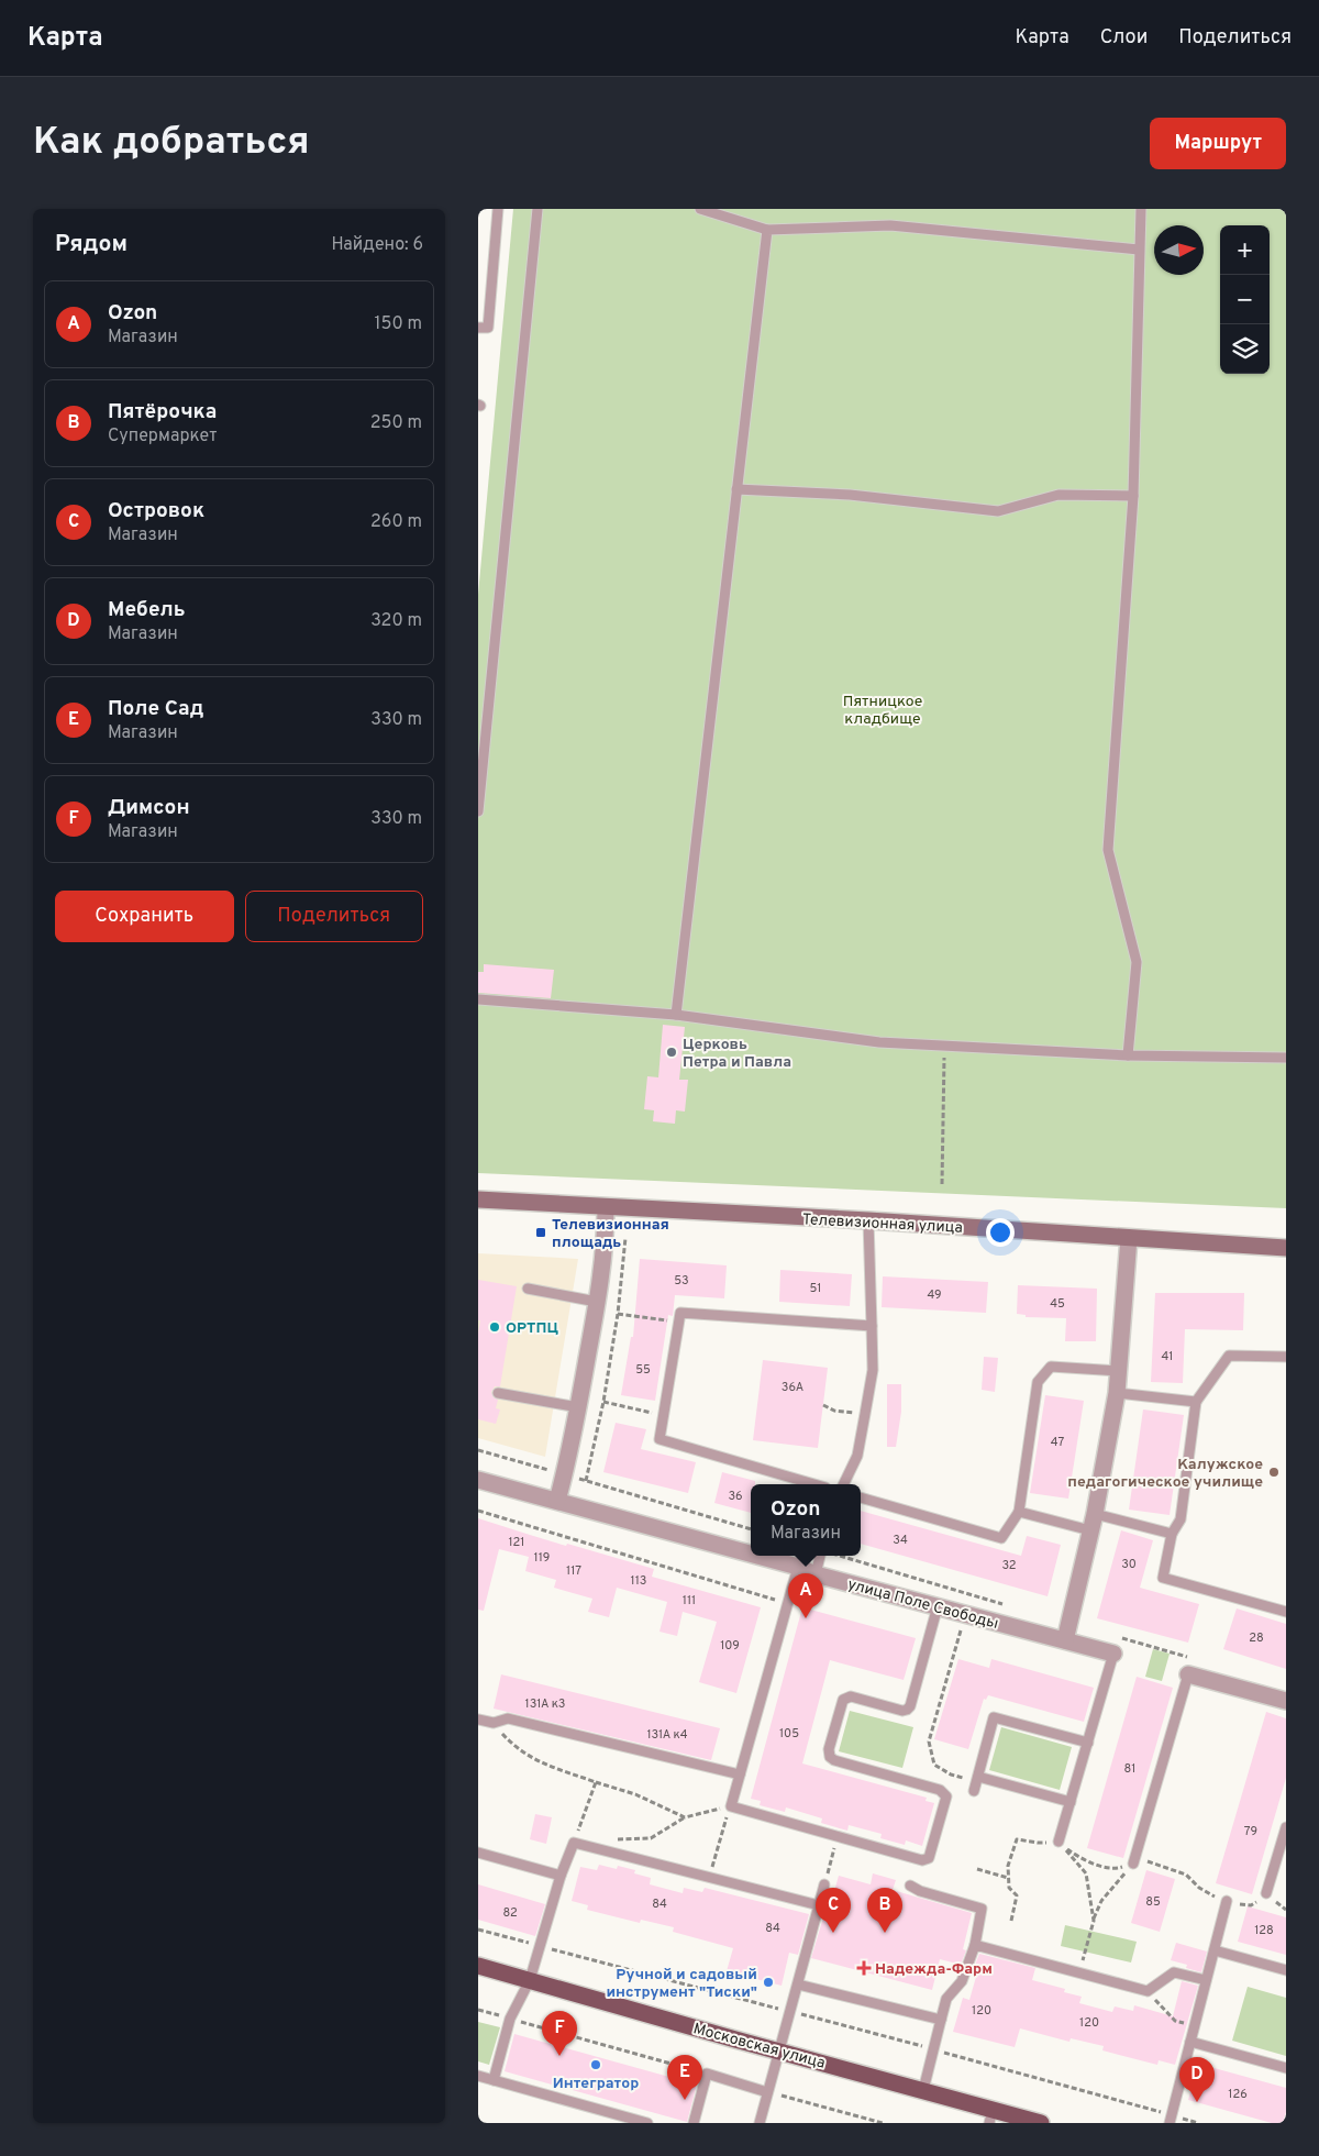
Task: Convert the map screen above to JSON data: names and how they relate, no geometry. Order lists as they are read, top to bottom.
{
  "streets": {
    "main road": ["Телевизионная улица", "Московская улица"],
    "street": ["улица Поле Свободы"]
  },
  "parks": ["Пятницкое кладбище"],
  "places": {
    "other": [
      "Церковь Петра и Павла",
      "ОРТПЦ",
      "Калужское педагогическое училище",
      "Ручной и садовый инструмент \"Тиски\"",
      "Интегратор"
    ],
    "transit": ["Телевизионная площадь"],
    "health": ["Надежда-Фарм"]
  },
  "house_numbers": [
    "53",
    "51",
    "49",
    "45",
    "41",
    "55",
    "36А",
    "47",
    "36",
    "34",
    "121",
    "119",
    "30",
    "32",
    "117",
    "113",
    "111",
    "28",
    "109",
    "131А к3",
    "105",
    "131А к4",
    "81",
    "79",
    "85",
    "84",
    "82",
    "84",
    "128",
    "120",
    "120",
    "126"
  ],
  "north": "right",
  "page": {
    "header": "Карта",
    "nav": ["Карта", "Слои", "Поделиться"],
    "buttons": [
      "Маршрут",
      ["Сохранить", "Поделиться"]
    ],
    "title": "Как добраться",
    "heading": ["Рядом", "Найдено: 6"],
    "map_buttons": ["+", "−"],
    "list": [
      {
        "mark": "A",
        "name": "Ozon",
        "note": "Магазин",
        "value": "150 m"
      },
      {
        "mark": "B",
        "name": "Пятёрочка",
        "note": "Супермаркет",
        "value": "250 m"
      },
      {
        "mark": "C",
        "name": "Островок",
        "note": "Магазин",
        "value": "260 m"
      },
      {
        "mark": "D",
        "name": "Мебель",
        "note": "Магазин",
        "value": "320 m"
      },
      {
        "mark": "E",
        "name": "Поле Сад",
        "note": "Магазин",
        "value": "330 m"
      },
      {
        "mark": "F",
        "name": "Димсон",
        "note": "Магазин",
        "value": "330 m"
      }
    ],
    "popup": ["Ozon", "Магазин"],
    "pins": [
      "A",
      "B",
      "C",
      "F",
      "E",
      "D"
    ]
  }
}
